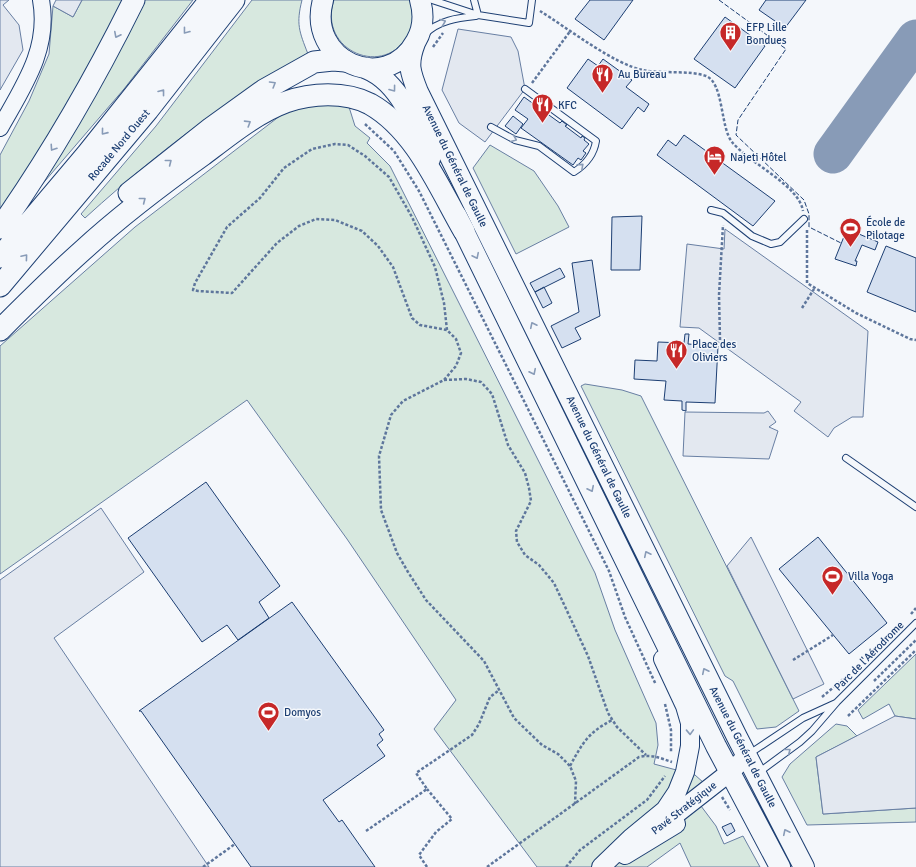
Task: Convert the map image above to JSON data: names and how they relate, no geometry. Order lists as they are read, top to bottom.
{
  "streets": {
    "highway": ["Rocade Nord Ouest"],
    "main road": ["Avenue du Général de Gaulle", "Pavé Stratégique"],
    "lane": ["Parc de l'Aérodrome"]
  },
  "crossings": [
    ["Avenue du Général de Gaulle", "Parc de l'Aérodrome"],
    ["Avenue du Général de Gaulle", "Pavé Stratégique"],
    ["Parc de l'Aérodrome", "Pavé Stratégique"]
  ],
  "places": {
    "building": ["EFP Lille Bondues"],
    "restaurant": ["Au Bureau", "KFC", "Place des Oliviers"],
    "hotel": ["Najeti Hôtel"],
    "sports": ["École de Pilotage", "Villa Yoga", "Domyos"]
  }
}
